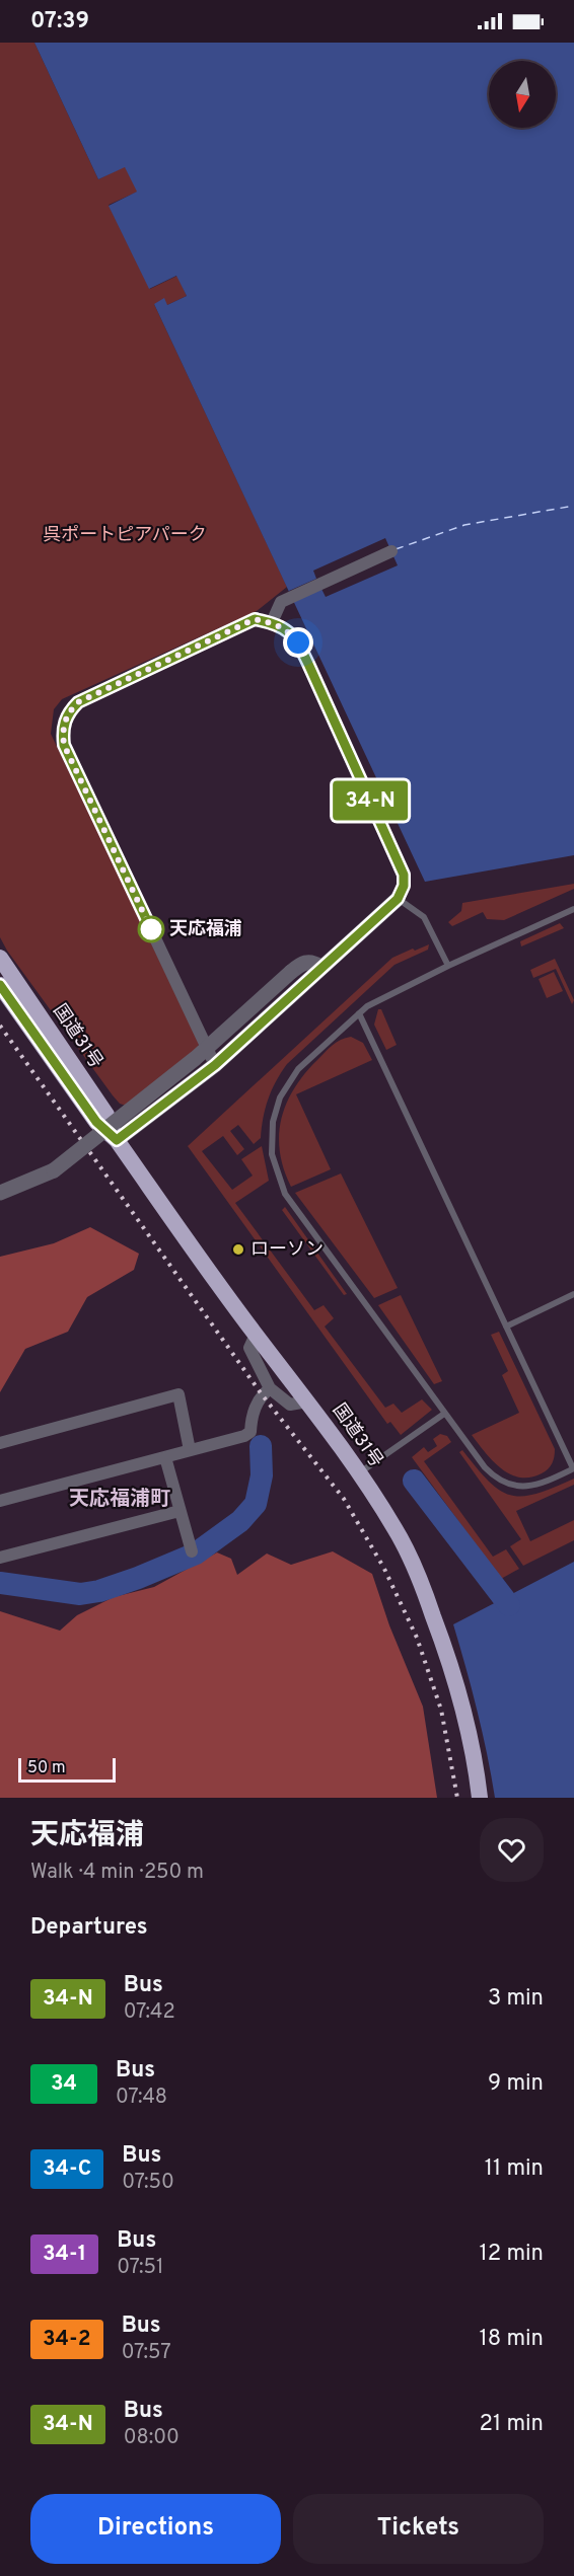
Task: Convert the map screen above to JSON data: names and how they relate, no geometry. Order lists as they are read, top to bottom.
{
  "streets": {
    "highway": ["国道31号"]
  },
  "districts": ["天応福浦町"],
  "parks": ["呉ポートピアパーク"],
  "places": ["天応福浦", "ローソン"],
  "lines": ["bus line 34-N"],
  "scale_bar": "50 m",
  "north": "bottom",
  "page": {
    "status": "07:39",
    "on_map": "34-N",
    "scale": "50 m",
    "heading": [
      ["天応福浦", "Walk · 4 min · 250 m"],
      "Departures"
    ],
    "list": [
      {
        "mark": "34-N",
        "name": "Bus",
        "note": "07:42",
        "value": "3 min"
      },
      {
        "mark": "34",
        "name": "Bus",
        "note": "07:48",
        "value": "9 min"
      },
      {
        "mark": "34-C",
        "name": "Bus",
        "note": "07:50",
        "value": "11 min"
      },
      {
        "mark": "34-1",
        "name": "Bus",
        "note": "07:51",
        "value": "12 min"
      },
      {
        "mark": "34-2",
        "name": "Bus",
        "note": "07:57",
        "value": "18 min"
      },
      {
        "mark": "34-N",
        "name": "Bus",
        "note": "08:00",
        "value": "21 min"
      }
    ],
    "buttons": ["Directions", "Tickets"]
  }
}
